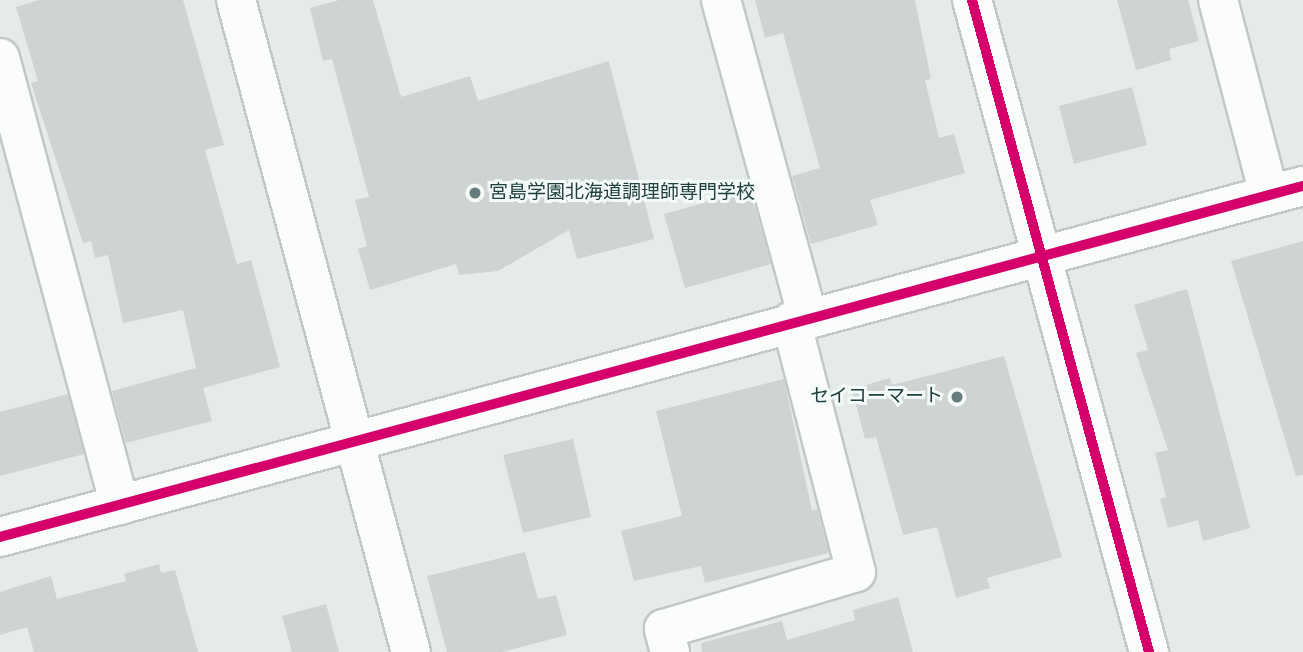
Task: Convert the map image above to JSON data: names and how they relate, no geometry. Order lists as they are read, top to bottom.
{
  "places": ["宮島学園北海道調理師専門学校", "セイコーマート"]
}
